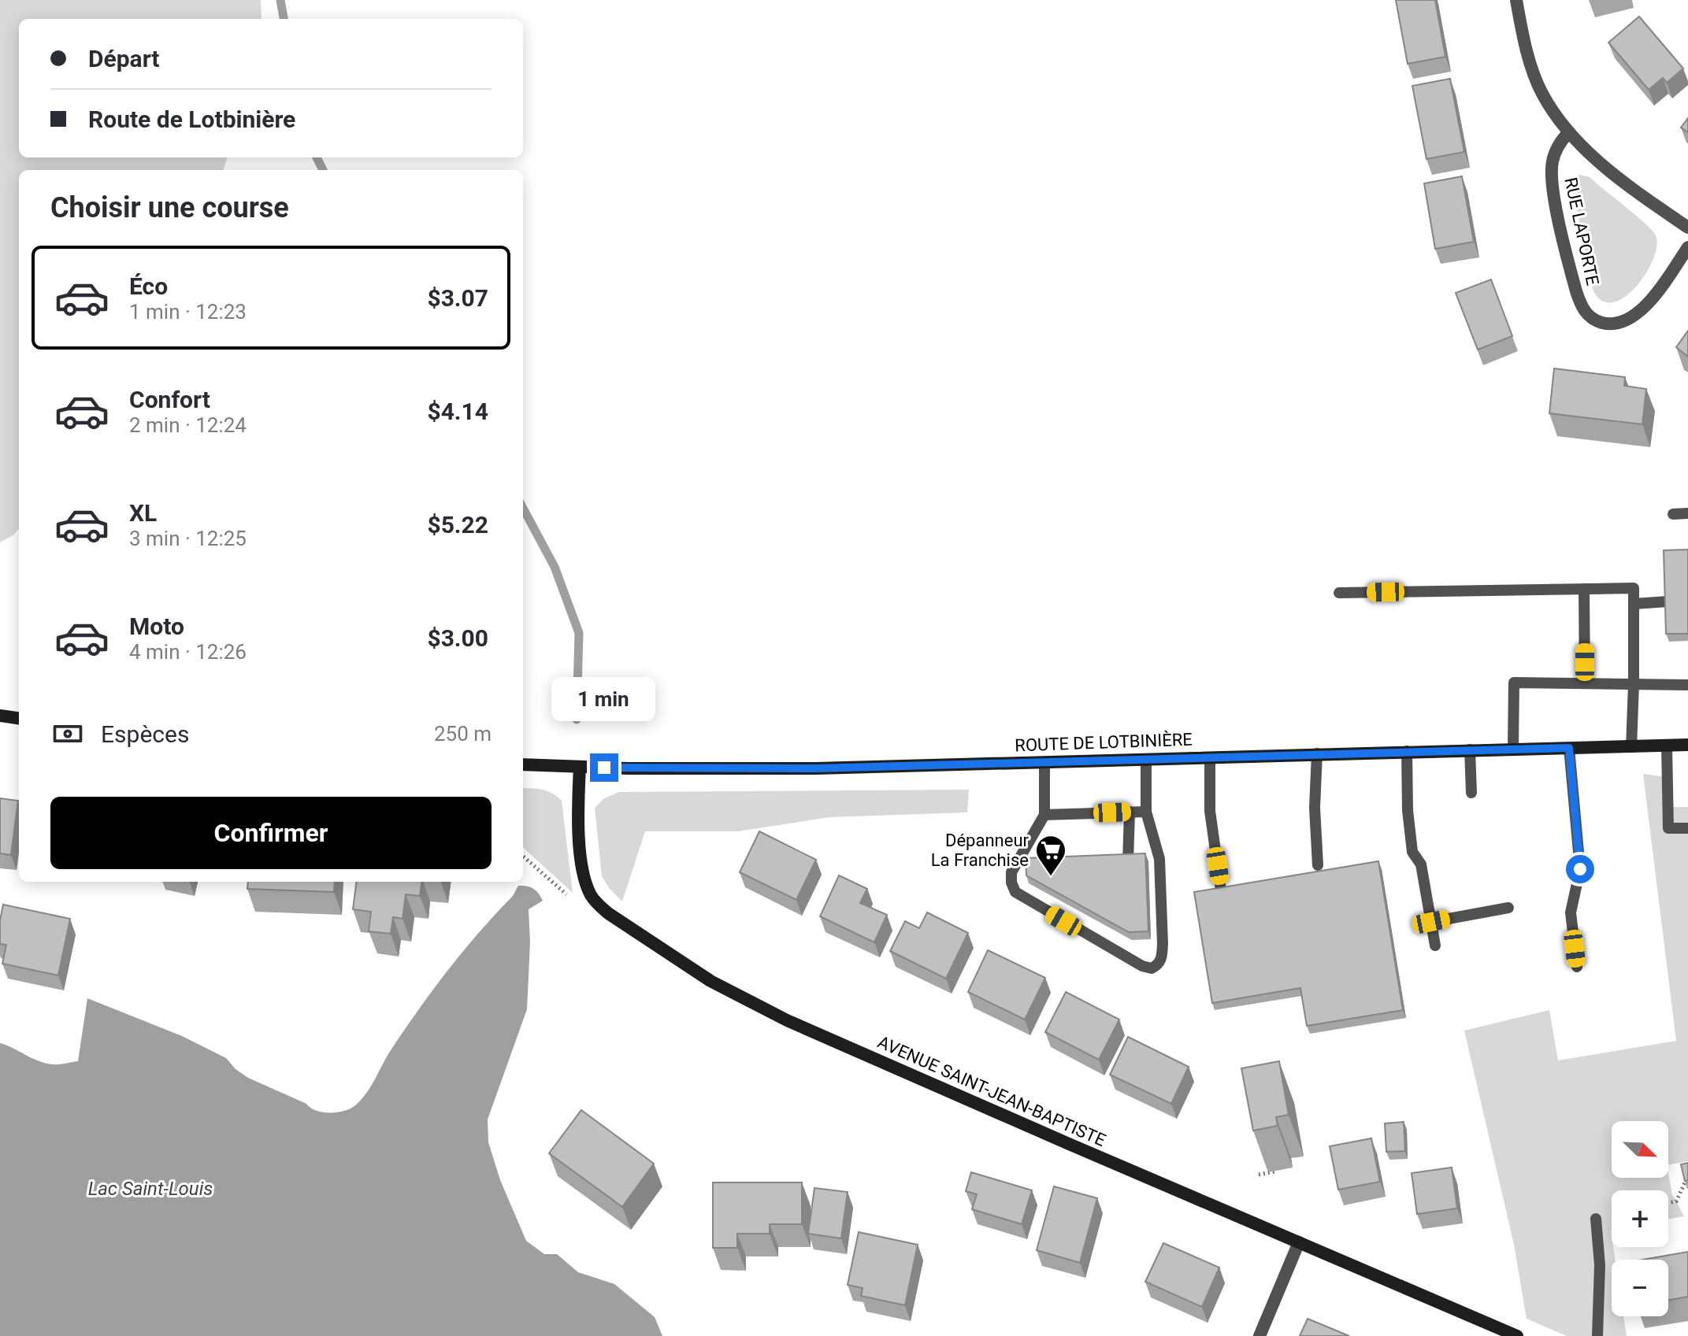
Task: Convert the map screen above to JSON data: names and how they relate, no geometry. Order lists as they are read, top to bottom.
{
  "streets": {
    "main road": ["ROUTE DE LOTBINIÈRE", "AVENUE SAINT-JEAN-BAPTISTE"],
    "street": ["RUE LAPORTE"]
  },
  "crossings": [
    ["ROUTE DE LOTBINIÈRE", "AVENUE SAINT-JEAN-BAPTISTE"]
  ],
  "water": ["Lac Saint-Louis"],
  "places": {
    "supermarket": ["Dépanneur La Franchise"]
  },
  "north": "bottom right",
  "page": {
    "banner": ["Départ", "Route de Lotbinière"],
    "heading": "Choisir une course",
    "list": [
      {
        "name": "Éco",
        "note": "1 min · 12:23",
        "value": "$3.07"
      },
      {
        "name": "Confort",
        "note": "2 min · 12:24",
        "value": "$4.14"
      },
      {
        "name": "XL",
        "note": "3 min · 12:25",
        "value": "$5.22"
      },
      {
        "name": "Moto",
        "note": "4 min · 12:26",
        "value": "$3.00"
      }
    ],
    "bubble": "1 min",
    "pay": ["Espèces", "250 m"],
    "buttons": "Confirmer",
    "map_buttons": ["+", "−"]
  }
}
